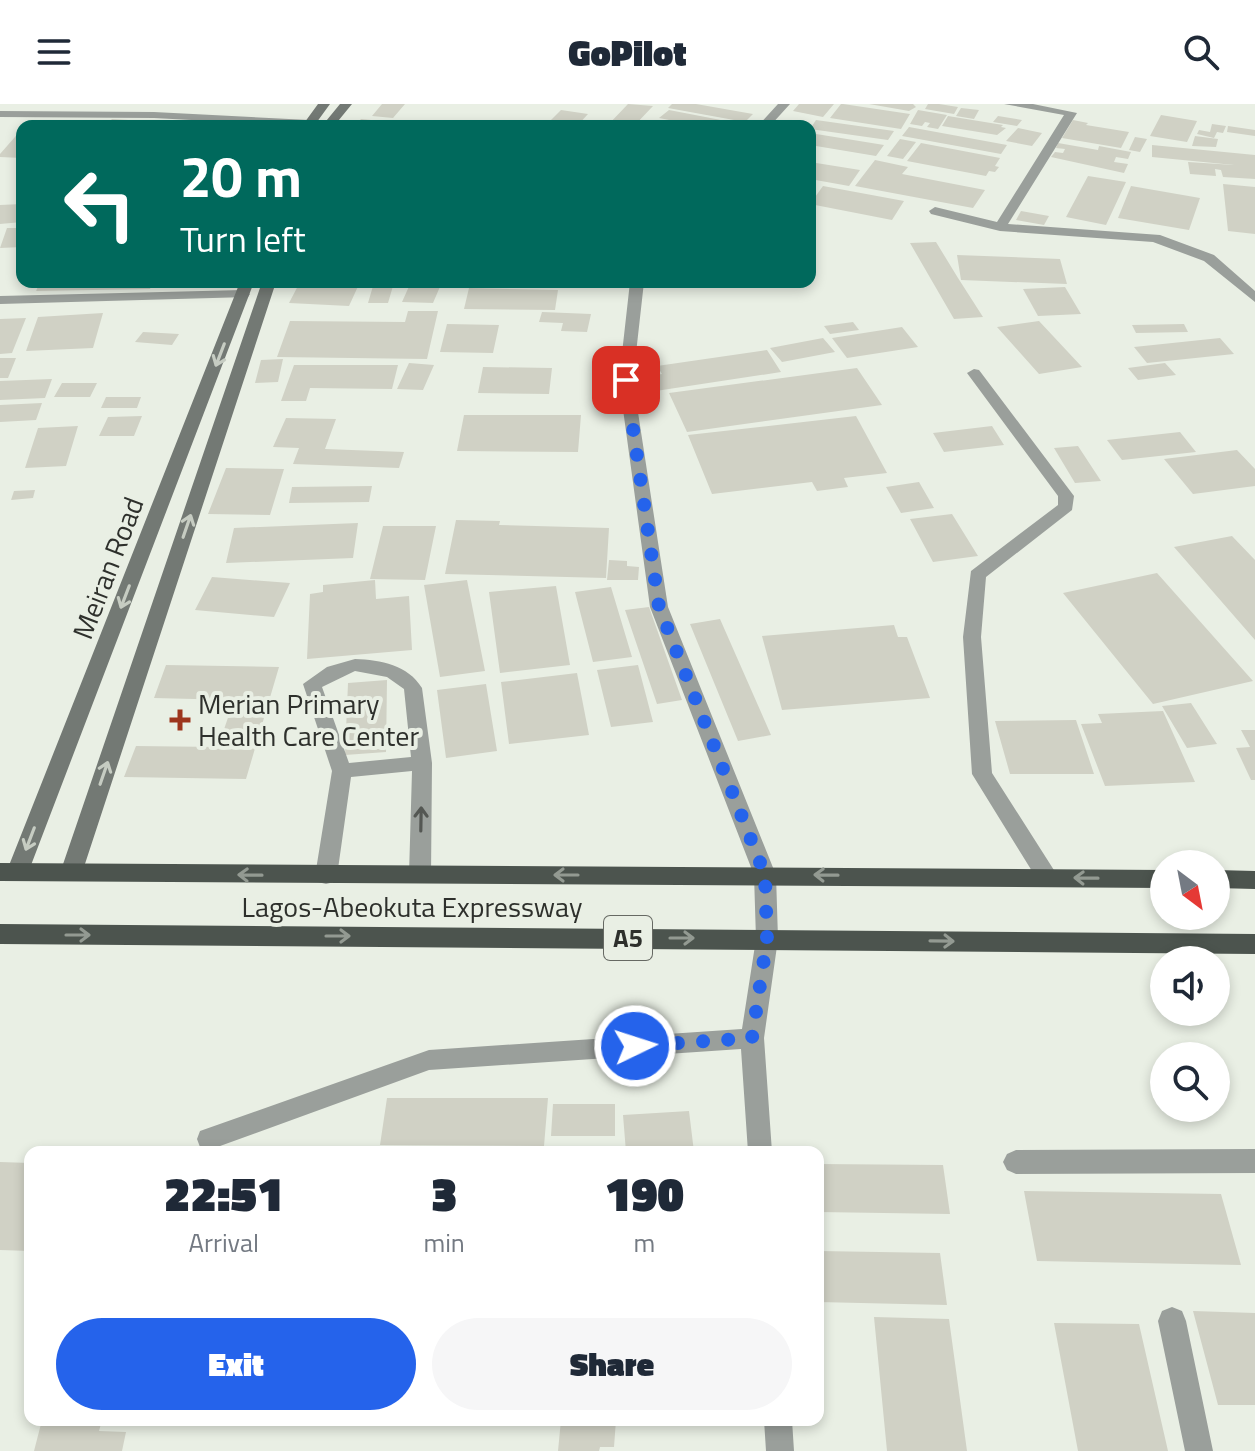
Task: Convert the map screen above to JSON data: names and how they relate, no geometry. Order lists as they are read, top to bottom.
{
  "streets": {
    "highway": ["Lagos-Abeokuta Expressway", "A5"],
    "main road": ["Meiran Road"]
  },
  "crossings": [
    ["Meiran Road", "Lagos-Abeokuta Expressway"]
  ],
  "places": {
    "health": ["Merian Primary Health Care Center"]
  },
  "north": "bottom right",
  "page": {
    "header": "GoPilot",
    "turn": ["20 m", "Turn left"],
    "eta": [
      "22:51",
      "Arrival",
      "3",
      "min",
      "190",
      "m"
    ],
    "buttons": ["Exit", "Share"]
  }
}
